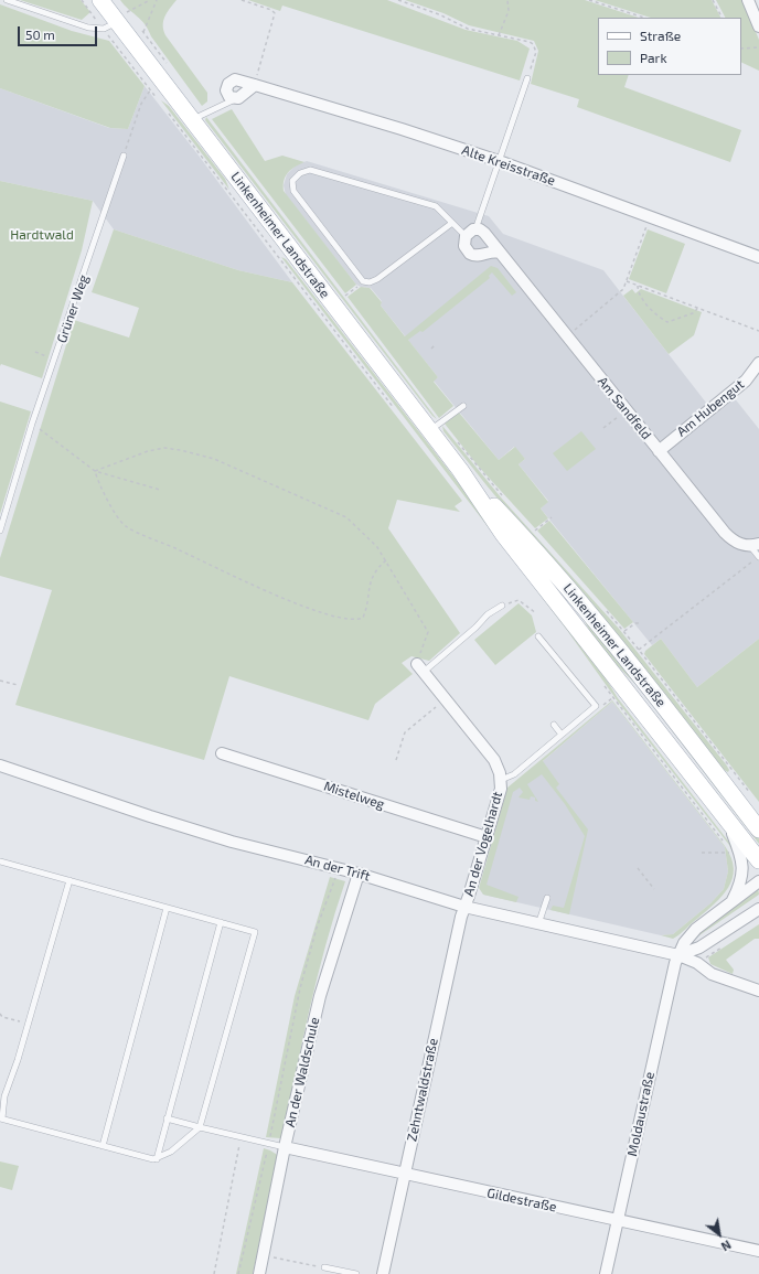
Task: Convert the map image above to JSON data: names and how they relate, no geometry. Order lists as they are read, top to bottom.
{
  "streets": {
    "main road": ["Linkenheimer Landstraße"],
    "street": [
      "Alte Kreisstraße",
      "Am Sandfeld",
      "Am Hubengut",
      "Mistelweg",
      "An der Vogelhardt",
      "An der Trift",
      "An der Waldschule",
      "Zehntwaldstraße",
      "Moldaustraße",
      "Gildestraße"
    ],
    "lane": ["Grüner Weg"]
  },
  "crossings": [
    ["Linkenheimer Landstraße", "Moldaustraße"],
    ["Am Sandfeld", "Am Hubengut"],
    ["Mistelweg", "An der Vogelhardt"],
    ["An der Vogelhardt", "An der Trift"],
    ["An der Vogelhardt", "Zehntwaldstraße"],
    ["An der Trift", "An der Waldschule"],
    ["An der Trift", "Zehntwaldstraße"],
    ["An der Trift", "Moldaustraße"],
    ["An der Waldschule", "Gildestraße"],
    ["Zehntwaldstraße", "Gildestraße"],
    ["Moldaustraße", "Gildestraße"]
  ],
  "parks": ["Hardtwald"],
  "legend": ["Straße", "Park"],
  "scale_bar": "50 m",
  "north": "bottom right"
}
